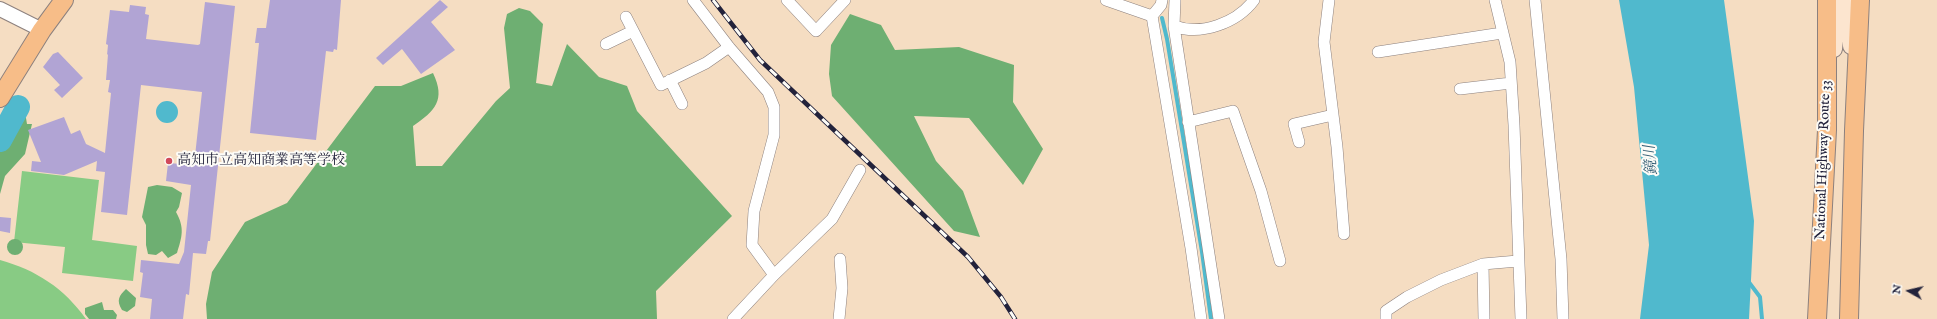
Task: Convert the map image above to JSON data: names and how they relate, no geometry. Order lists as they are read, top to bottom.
{
  "streets": {
    "main road": ["National Highway Route 33"]
  },
  "water": ["鏡川"],
  "places": ["高知市立高知商業高等学校"],
  "north": "left"
}
